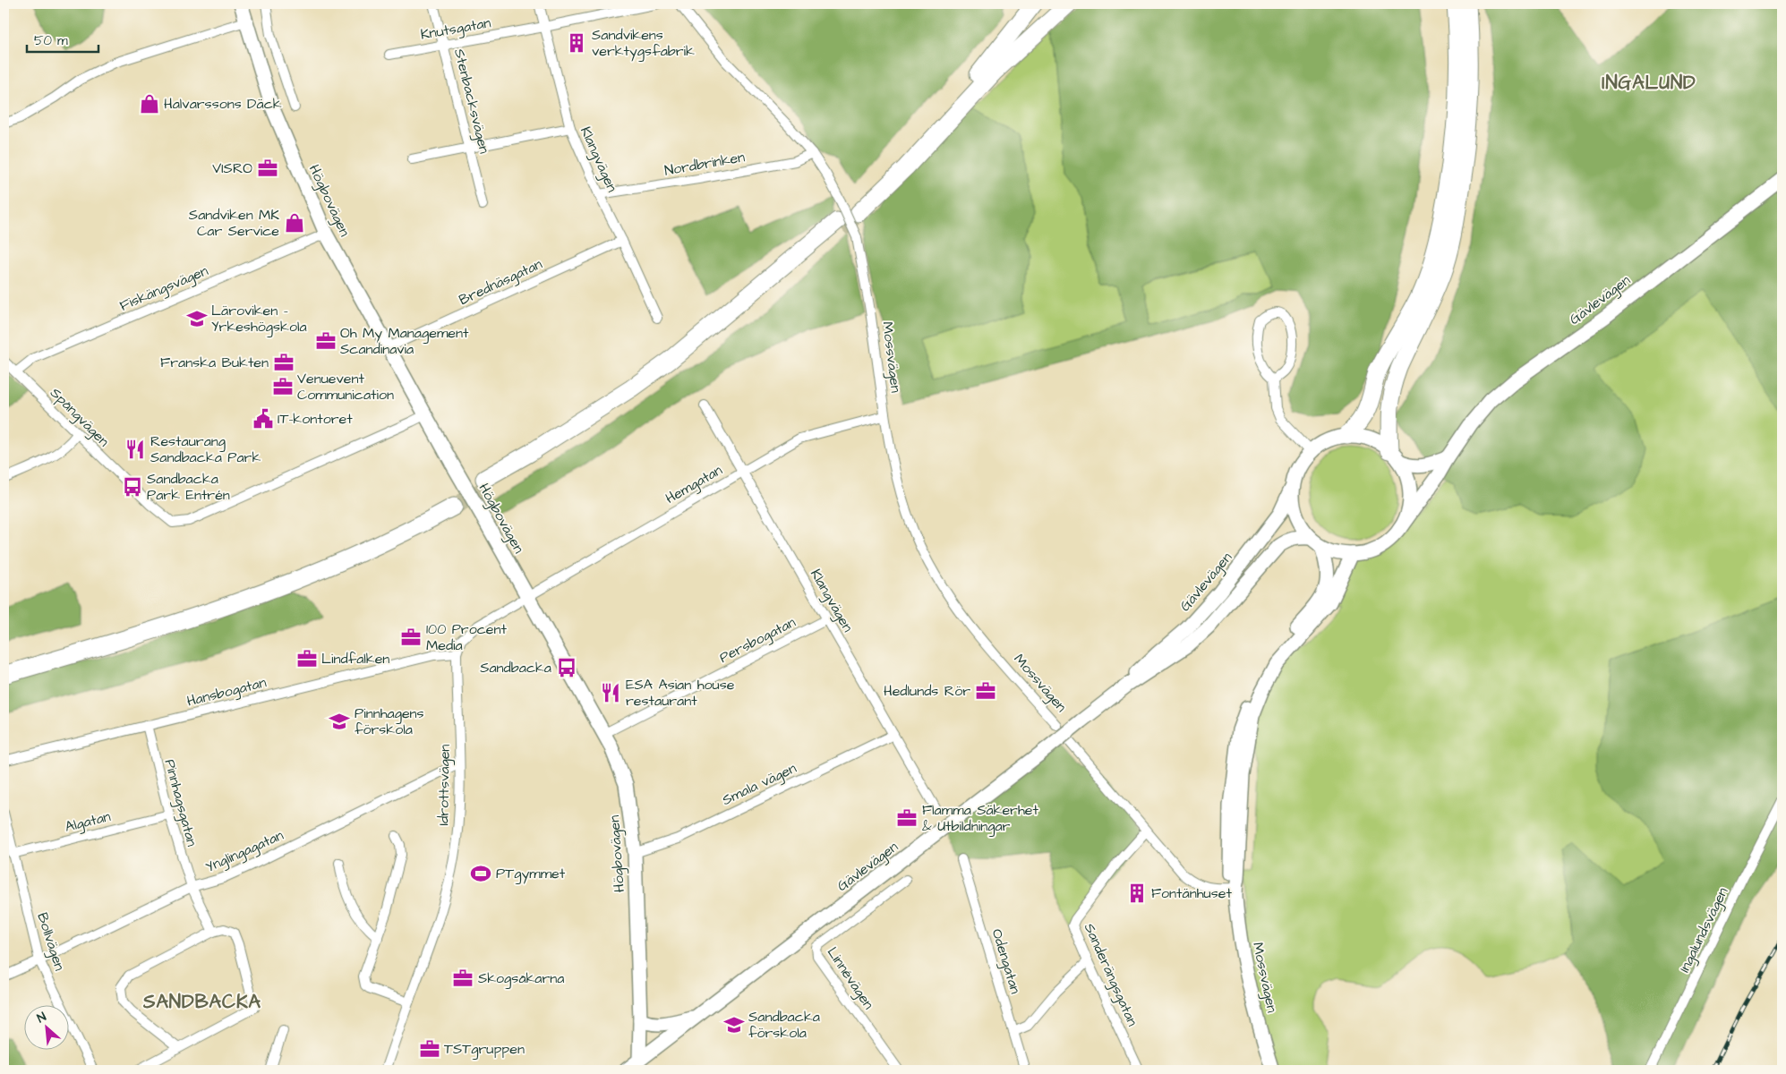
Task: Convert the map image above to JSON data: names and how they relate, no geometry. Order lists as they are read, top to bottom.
{
  "streets": {
    "main road": ["Högbovägen", "Gävlevägen", "Mossvägen"],
    "street": [
      "Knutsgatan",
      "Stenbacksvägen",
      "Klangvägen",
      "Nordbrinken",
      "Brednäsgatan",
      "Fiskängsvägen",
      "Spångvägen",
      "Hemgatan",
      "Persbogatan",
      "Hansbogatan",
      "Smala vägen",
      "Idrottsvägen",
      "Pinnhagsgatan",
      "Algatan",
      "Ynglingagatan",
      "Ingalundsvägen",
      "Bollvägen",
      "Odengatan",
      "Sanderängsgatan",
      "Linnévägen"
    ]
  },
  "crossings": [
    ["Knutsgatan", "Stenbacksvägen"],
    ["Knutsgatan", "Klangvägen"],
    ["Klangvägen", "Nordbrinken"],
    ["Klangvägen", "Brednäsgatan"],
    ["Klangvägen", "Hemgatan"],
    ["Klangvägen", "Persbogatan"],
    ["Klangvägen", "Smala vägen"],
    ["Nordbrinken", "Mossvägen"],
    ["Högbovägen", "Brednäsgatan"],
    ["Högbovägen", "Fiskängsvägen"],
    ["Högbovägen", "Gävlevägen"],
    ["Högbovägen", "Spångvägen"],
    ["Högbovägen", "Hemgatan"],
    ["Högbovägen", "Persbogatan"],
    ["Högbovägen", "Smala vägen"],
    ["Högbovägen", "Idrottsvägen"],
    ["Fiskängsvägen", "Spångvägen"],
    ["Gävlevägen", "Mossvägen"],
    ["Mossvägen", "Hemgatan"],
    ["Hemgatan", "Idrottsvägen"],
    ["Hansbogatan", "Idrottsvägen"],
    ["Hansbogatan", "Pinnhagsgatan"],
    ["Idrottsvägen", "Ynglingagatan"],
    ["Pinnhagsgatan", "Algatan"],
    ["Pinnhagsgatan", "Ynglingagatan"],
    ["Algatan", "Bollvägen"],
    ["Ynglingagatan", "Bollvägen"]
  ],
  "districts": ["INGALUND", "SANDBACKA"],
  "places": {
    "building": ["Sandvikens verktygsfabrik", "Fontänhuset"],
    "shop": ["Halvarssons Däck", "Sandviken MK Car Service"],
    "office": [
      "VISRO",
      "Oh My Management Scandinavia",
      "Franska Bukten",
      "Venuevent Communication",
      "100 Procent Media",
      "Lindfalken",
      "Hedlunds Rör",
      "Flamma Säkerhet & Utbildningar",
      "Skogsåkarna",
      "TSTgruppen"
    ],
    "school or university": ["Läroviken - Yrkeshögskola", "Pinnhagens förskola", "Sandbacka förskola"],
    "public building": ["IT-kontoret"],
    "restaurant": ["Restaurang Sandbacka Park", "ESA Asian house restaurant"],
    "bus stop": ["Sandbacka Park Entrén", "Sandbacka"],
    "sports": ["PTgymmet"]
  },
  "scale_bar": "50 m",
  "north": "top left"
}
